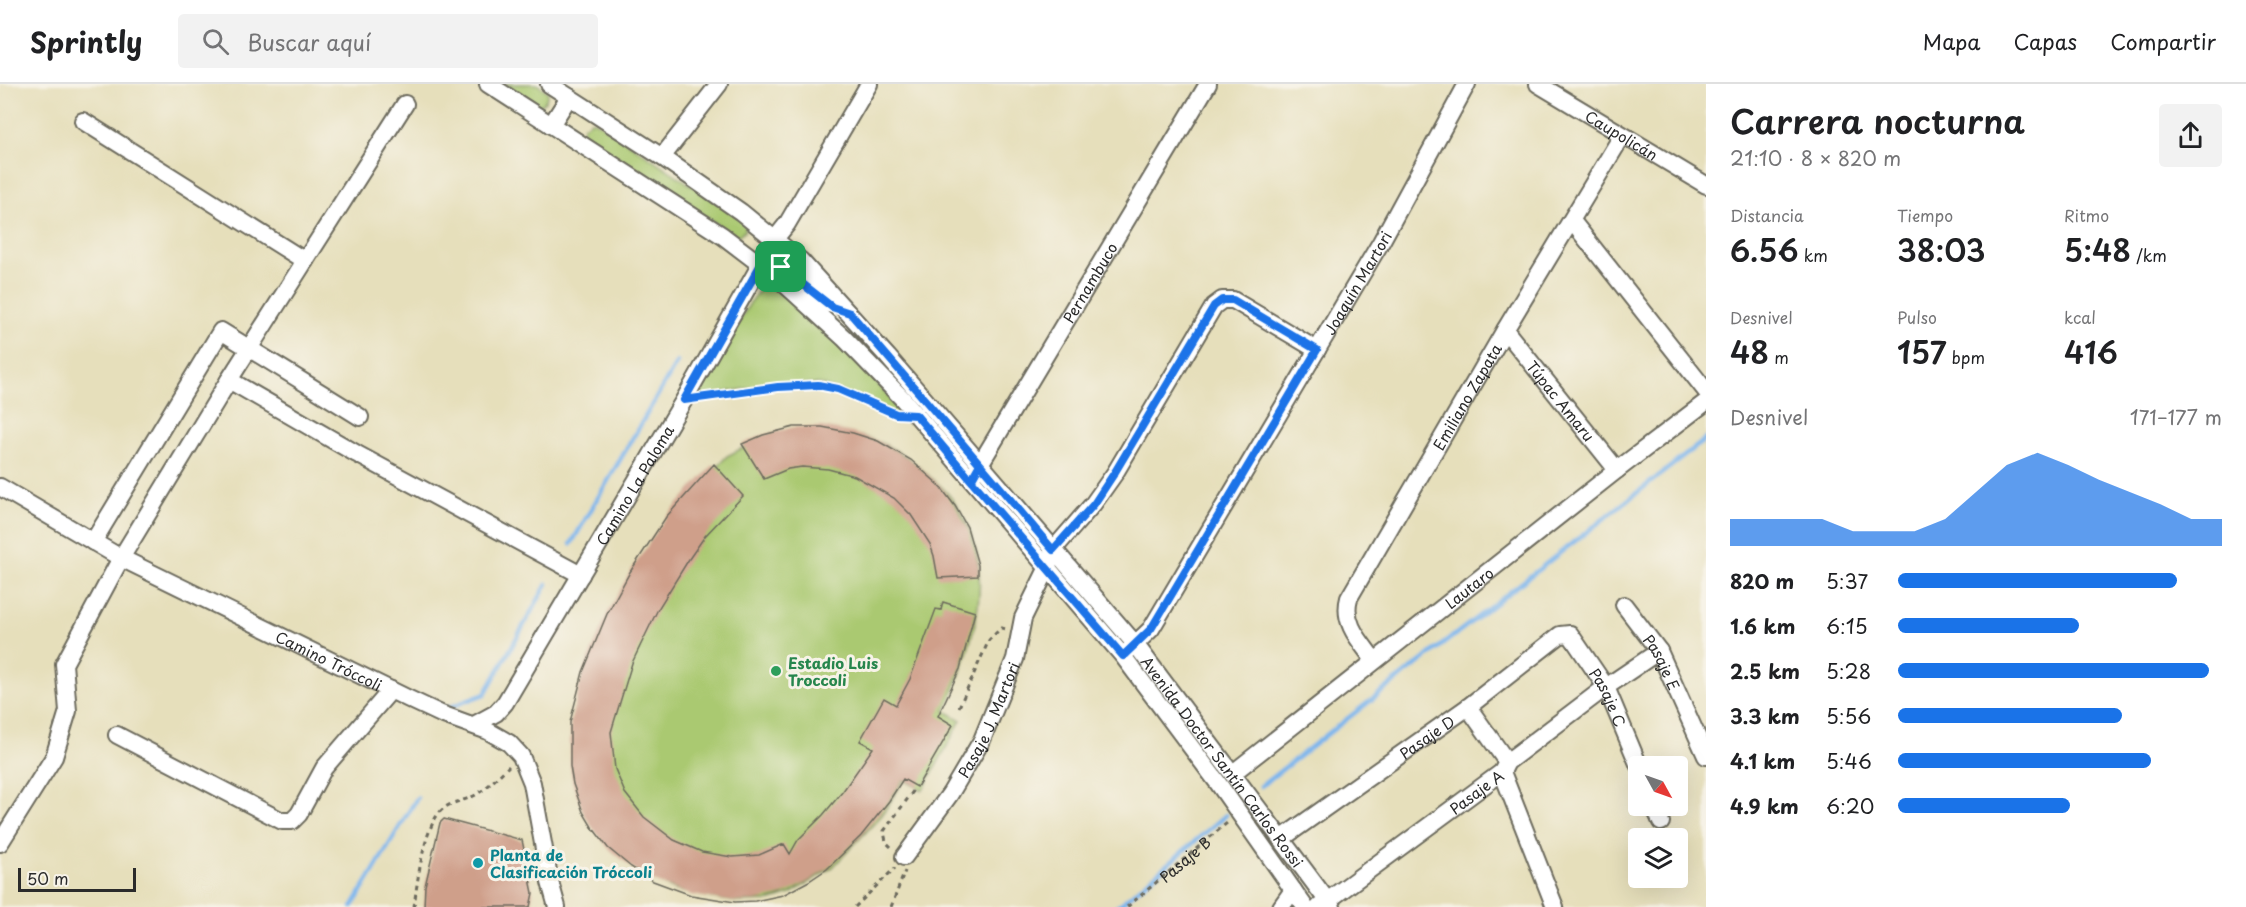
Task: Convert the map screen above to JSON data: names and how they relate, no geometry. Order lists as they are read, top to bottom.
{
  "streets": {
    "street": [
      "Caupolicán",
      "Pernambuco",
      "Joaquín Martori",
      "Emiliano Zapata",
      "Túpac Amaru",
      "Camino La Paloma",
      "Lautaro",
      "Camino Tróccoli",
      "Pasaje E",
      "Pasaje C",
      "Pasaje J, Martori",
      "Pasaje D",
      "Avenida Doctor Santín Carlos Rossi",
      "Pasaje A"
    ],
    "path": ["Pasaje B"]
  },
  "crossings": [
    ["Caupolicán", "Emiliano Zapata"],
    ["Pernambuco", "Avenida Doctor Santín Carlos Rossi"],
    ["Joaquín Martori", "Avenida Doctor Santín Carlos Rossi"],
    ["Emiliano Zapata", "Túpac Amaru"],
    ["Emiliano Zapata", "Lautaro"],
    ["Túpac Amaru", "Lautaro"],
    ["Camino La Paloma", "Camino Tróccoli"],
    ["Camino La Paloma", "Avenida Doctor Santín Carlos Rossi"],
    ["Lautaro", "Avenida Doctor Santín Carlos Rossi"],
    ["Pasaje E", "Pasaje A"],
    ["Pasaje C", "Pasaje D"],
    ["Pasaje C", "Pasaje A"],
    ["Pasaje J, Martori", "Avenida Doctor Santín Carlos Rossi"],
    ["Pasaje D", "Avenida Doctor Santín Carlos Rossi"],
    ["Avenida Doctor Santín Carlos Rossi", "Pasaje A"],
    ["Avenida Doctor Santín Carlos Rossi", "Pasaje B"]
  ],
  "places": ["Estadio Luis Troccoli", "Planta de Clasificación Tróccoli"],
  "scale_bar": "50 m",
  "north": "bottom right",
  "page": {
    "header": "Sprintly",
    "search": "Buscar aquí",
    "nav": ["Mapa", "Capas", "Compartir"],
    "heading": ["Carrera nocturna", "21:10 · 8 × 820 m"],
    "stats": [
      ["Distancia", "6.56 km"],
      ["Tiempo", "38:03"],
      ["Ritmo", "5:48 /km"],
      ["Desnivel", "48 m"],
      ["Pulso", "157 bpm"],
      ["kcal", "416"]
    ],
    "chart": ["Desnivel", "171–177 m"],
    "list": [
      {
        "name": "820 m",
        "note": "5:37"
      },
      {
        "name": "1.6 km",
        "note": "6:15"
      },
      {
        "name": "2.5 km",
        "note": "5:28"
      },
      {
        "name": "3.3 km",
        "note": "5:56"
      },
      {
        "name": "4.1 km",
        "note": "5:46"
      },
      {
        "name": "4.9 km",
        "note": "6:20"
      }
    ],
    "scale": "50 m"
  }
}
